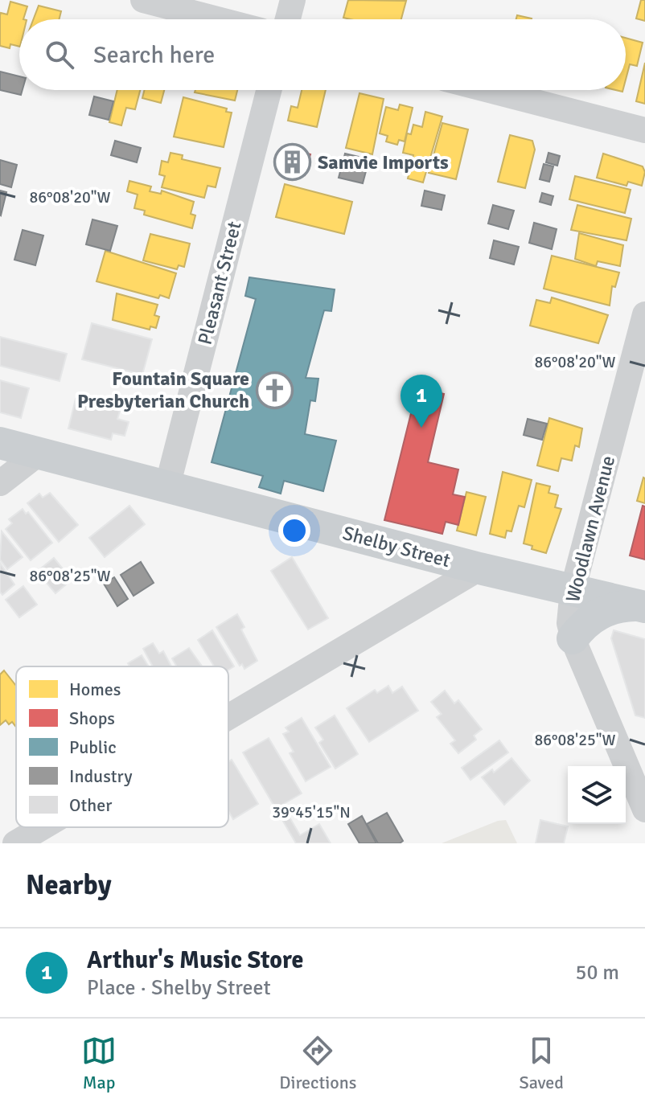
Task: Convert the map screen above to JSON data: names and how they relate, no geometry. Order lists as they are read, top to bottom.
{
  "streets": {
    "main road": ["Shelby Street"],
    "street": ["Pleasant Street", "Woodlawn Avenue"]
  },
  "crossings": [
    ["Pleasant Street", "Shelby Street"],
    ["Woodlawn Avenue", "Shelby Street"]
  ],
  "places": {
    "building": ["Samvie Imports"],
    "church": ["Fountain Square Presbyterian Church"]
  },
  "legend": [
    "Homes",
    "Shops",
    "Public",
    "Industry",
    "Other"
  ],
  "page": {
    "search": "Search here",
    "pins": "1",
    "heading": "Nearby",
    "list": [
      {
        "mark": "1",
        "name": "Arthur's Music Store",
        "note": "Place · Shelby Street",
        "value": "50 m"
      }
    ],
    "nav": ["Map", "Directions", "Saved"]
  },
  "coordinates": ["86°08'20\"W", "86°08'25\"W", "39°45'15\"N"]
}
